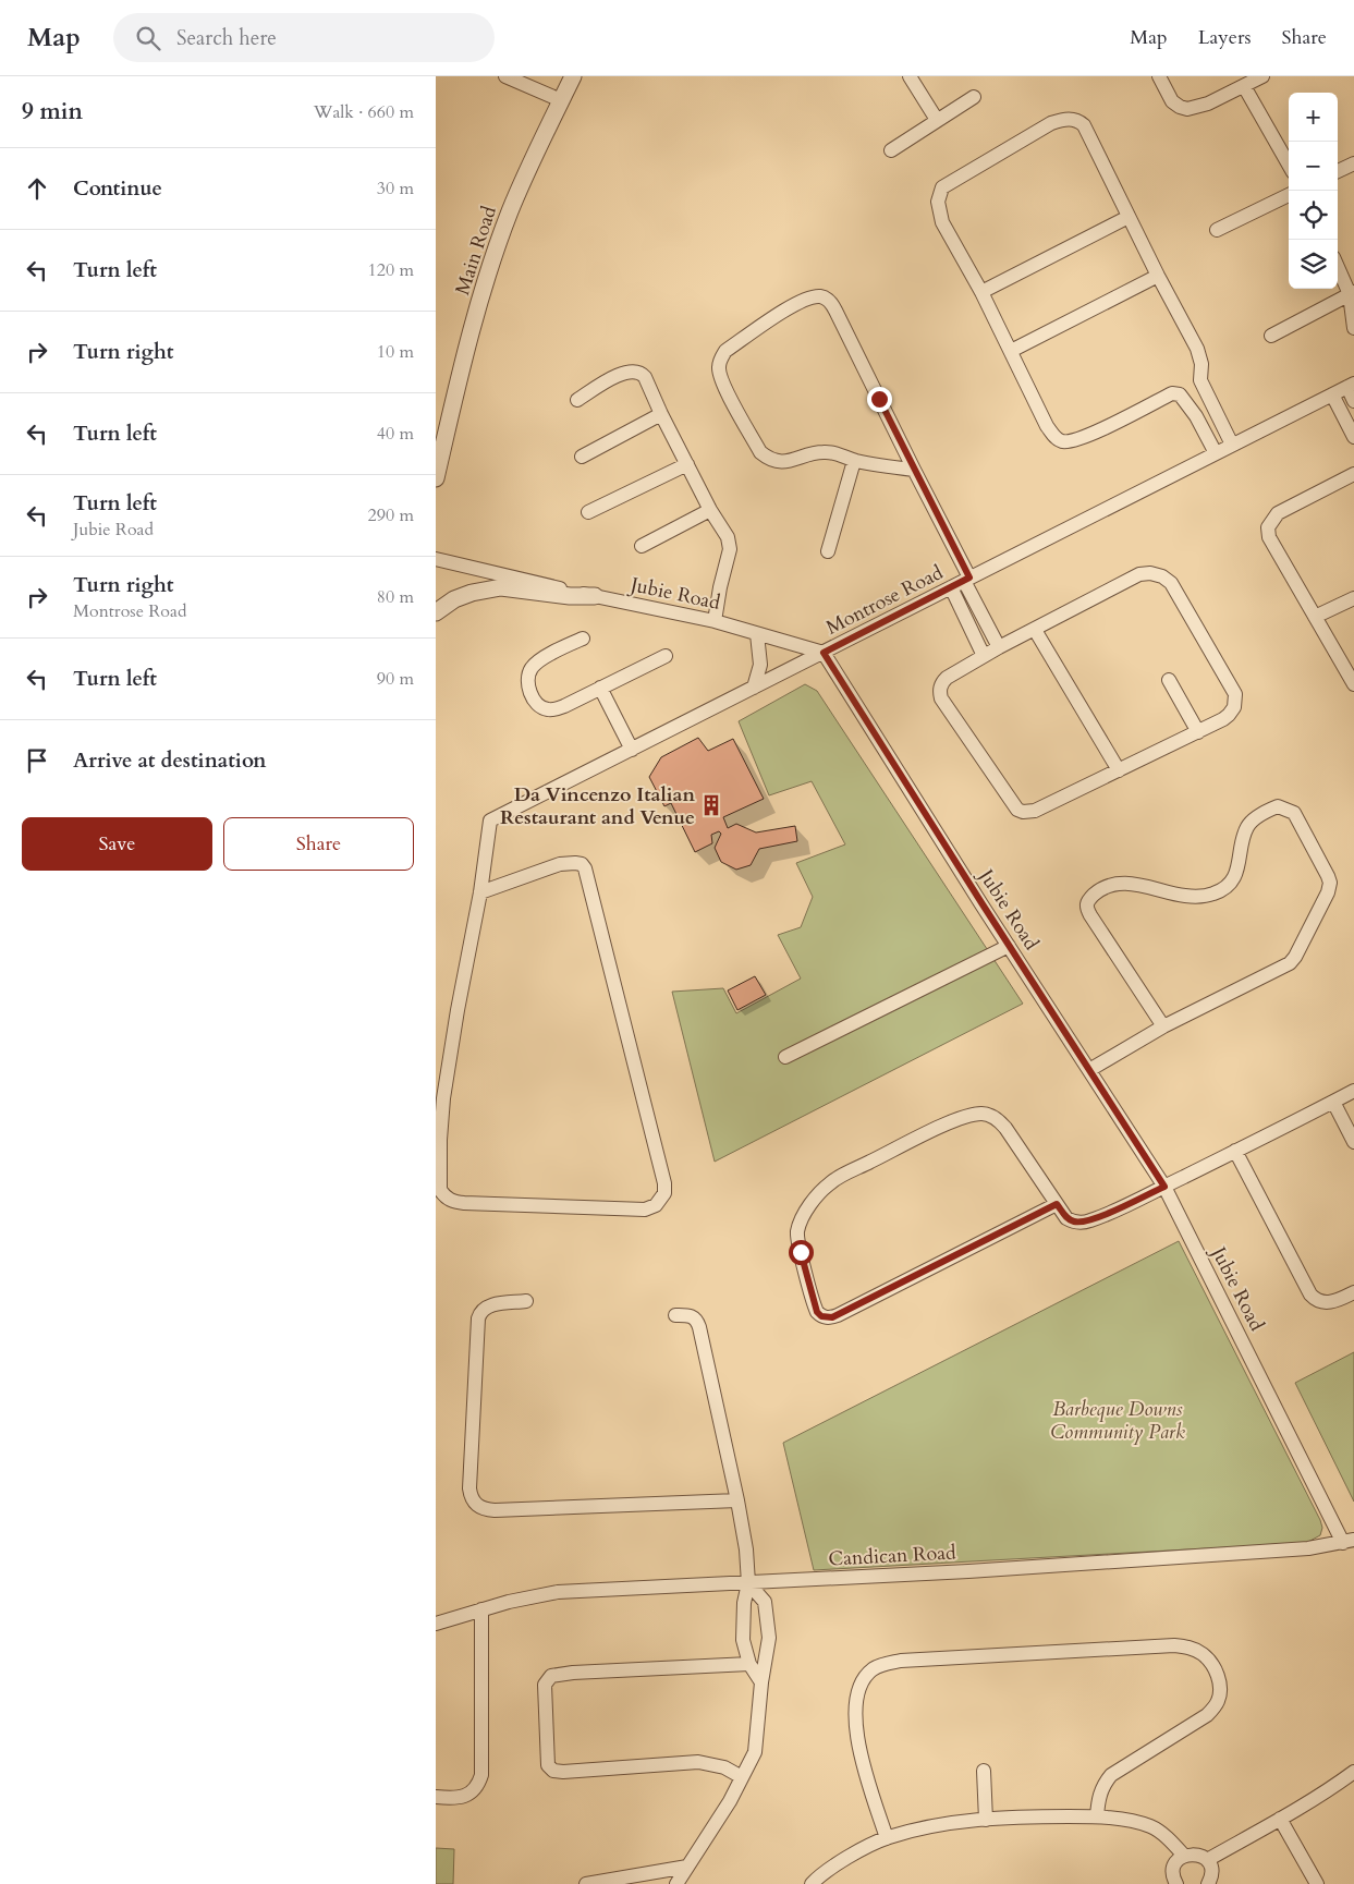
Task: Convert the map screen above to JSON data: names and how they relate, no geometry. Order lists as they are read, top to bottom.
{
  "streets": {
    "street": [
      "Main Road",
      "Jubie Road",
      "Montrose Road",
      "Candican Road"
    ]
  },
  "crossings": [
    ["Jubie Road", "Montrose Road"],
    ["Jubie Road", "Candican Road"]
  ],
  "parks": ["Barbeque Downs Community Park"],
  "places": {
    "building": ["Da Vincenzo Italian Restaurant and Venue"]
  },
  "page": {
    "header": "Map",
    "search": "Search here",
    "nav": ["Map", "Layers", "Share"],
    "heading": ["9 min", "Walk · 660 m"],
    "map_buttons": ["+", "−"],
    "list": [
      ["Continue", "30 m"],
      ["Turn left", "120 m"],
      ["Turn right", "10 m"],
      ["Turn left", "40 m"],
      ["Turn left", "Jubie Road", "290 m"],
      ["Turn right", "Montrose Road", "80 m"],
      ["Turn left", "90 m"],
      "Arrive at destination"
    ],
    "buttons": ["Save", "Share"]
  }
}
